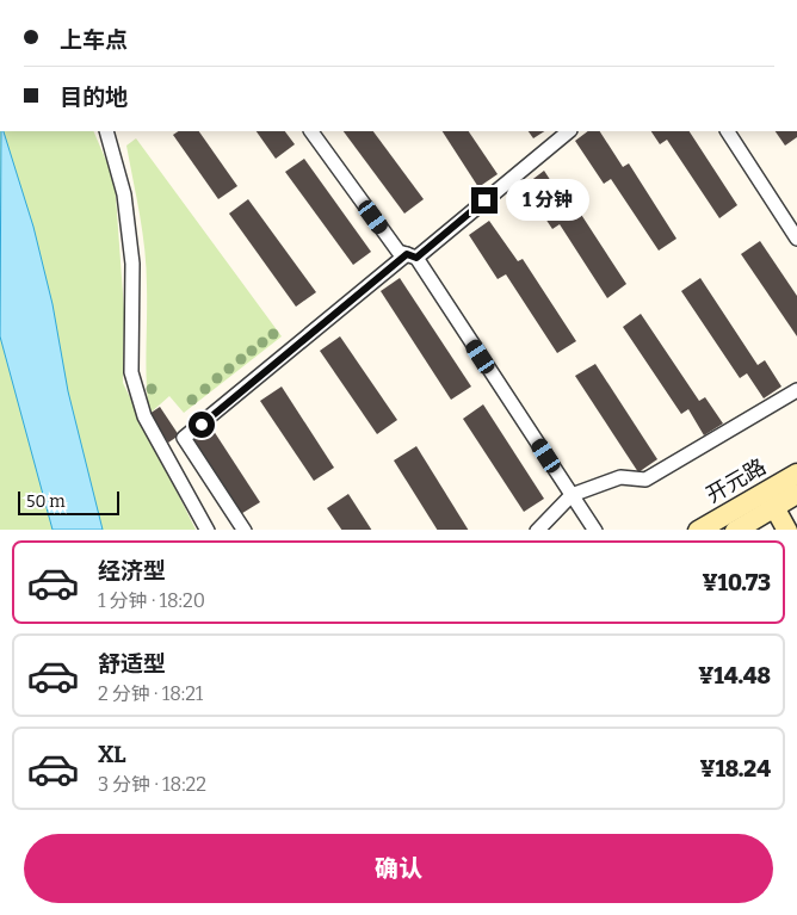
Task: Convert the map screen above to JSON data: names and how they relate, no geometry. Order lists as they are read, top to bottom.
{
  "streets": {
    "main road": ["开元路"]
  },
  "scale_bar": "50 m",
  "page": {
    "banner": ["上车点", "目的地"],
    "bubble": "1 分钟",
    "scale": "50 m",
    "list": [
      {
        "name": "经济型",
        "note": "1 分钟 · 18:20",
        "value": "¥10.73"
      },
      {
        "name": "舒适型",
        "note": "2 分钟 · 18:21",
        "value": "¥14.48"
      },
      {
        "name": "XL",
        "note": "3 分钟 · 18:22",
        "value": "¥18.24"
      }
    ],
    "buttons": "确认"
  }
}
